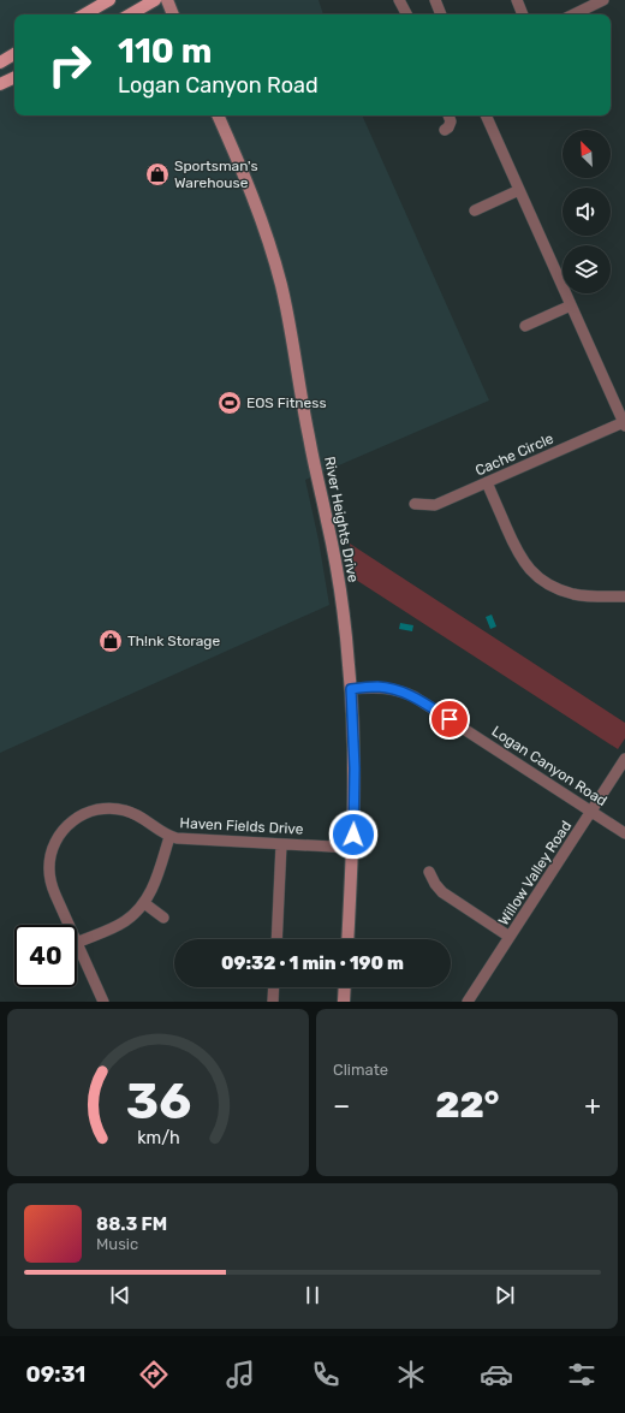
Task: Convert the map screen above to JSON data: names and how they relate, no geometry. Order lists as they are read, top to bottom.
{
  "streets": {
    "street": [
      "Cache Circle",
      "River Heights Drive",
      "Logan Canyon Road",
      "Haven Fields Drive",
      "Willow Valley Road"
    ]
  },
  "crossings": [
    ["River Heights Drive", "Logan Canyon Road"],
    ["River Heights Drive", "Haven Fields Drive"],
    ["Logan Canyon Road", "Willow Valley Road"]
  ],
  "places": {
    "shop": ["Sportsman's Warehouse", "Th!nk Storage"],
    "sports": ["EOS Fitness"]
  },
  "north": "top left",
  "page": {
    "turn": ["110 m", "Logan Canyon Road"],
    "limit": "40",
    "trip": "09:32 · 1 min · 190 m",
    "tile": "Climate",
    "heat": ["−", "22°", "+"],
    "song": ["88.3 FM", "Music"],
    "tabs": "09:31",
    "gauge": ["36", "km/h"]
  }
}
